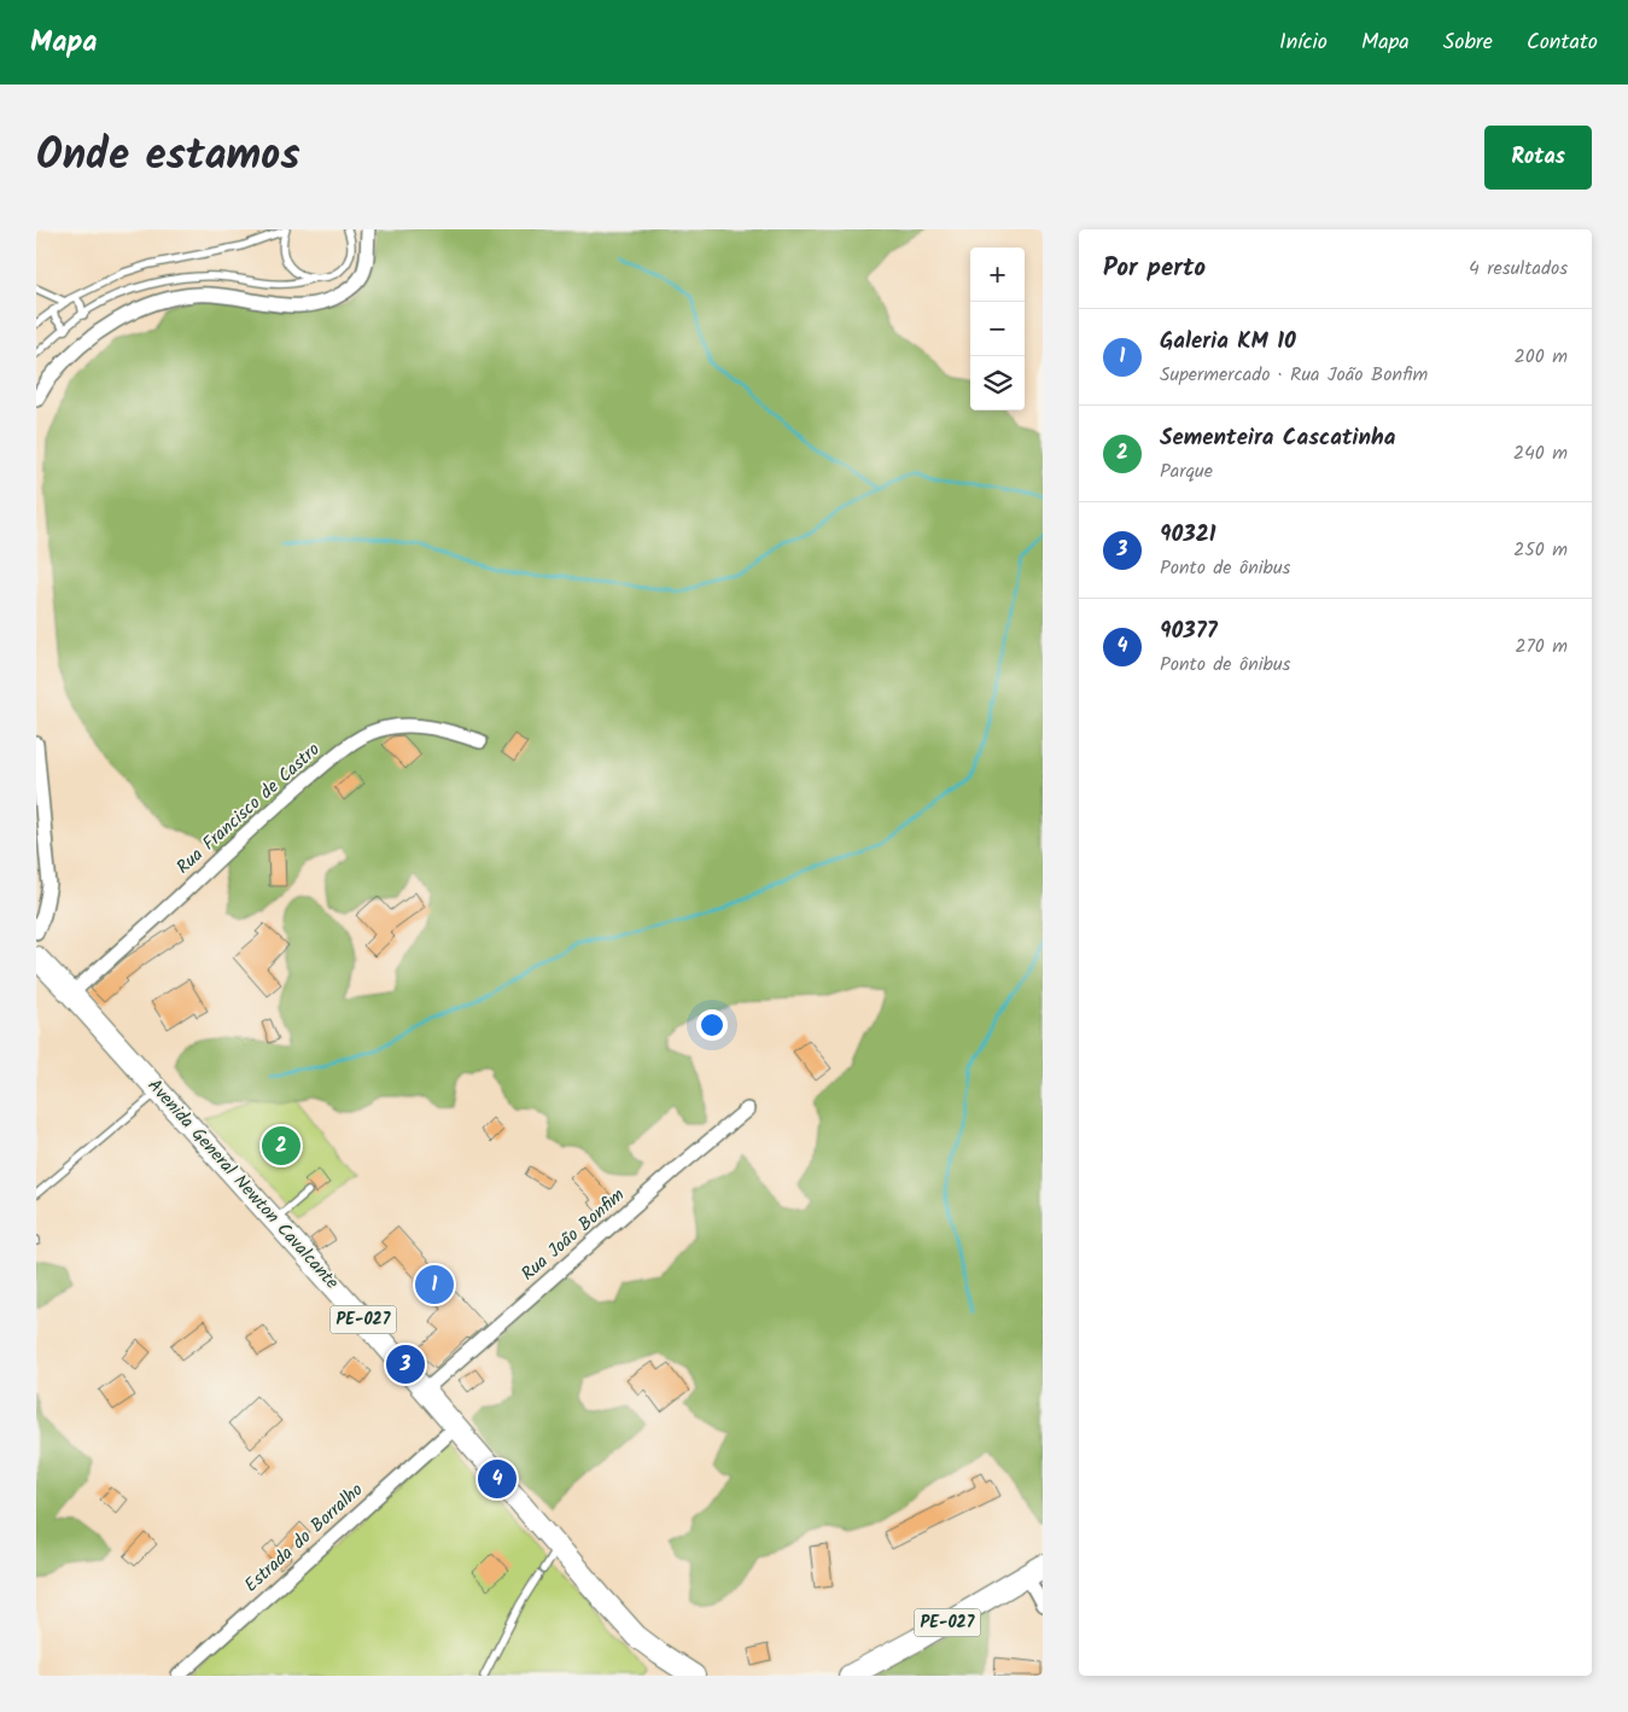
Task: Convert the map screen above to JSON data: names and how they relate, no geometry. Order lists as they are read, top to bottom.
{
  "streets": {
    "main road": ["Avenida General Newton Cavalcante", "PE-027"],
    "street": ["Rua Francisco de Castro", "Rua João Bonfim", "Estrada do Borralho"]
  },
  "crossings": [
    ["Rua Francisco de Castro", "Avenida General Newton Cavalcante"],
    ["Avenida General Newton Cavalcante", "Rua João Bonfim"],
    ["Avenida General Newton Cavalcante", "Estrada do Borralho"]
  ],
  "page": {
    "header": "Mapa",
    "nav": [
      "Início",
      "Mapa",
      "Sobre",
      "Contato"
    ],
    "title": "Onde estamos",
    "buttons": "Rotas",
    "heading": ["Por perto", "4 resultados"],
    "map_buttons": ["+", "−"],
    "list": [
      {
        "mark": "1",
        "name": "Galeria KM 10",
        "note": "Supermercado · Rua João Bonfim",
        "value": "200 m"
      },
      {
        "mark": "2",
        "name": "Sementeira Cascatinha",
        "note": "Parque",
        "value": "240 m"
      },
      {
        "mark": "3",
        "name": "90321",
        "note": "Ponto de ônibus",
        "value": "250 m"
      },
      {
        "mark": "4",
        "name": "90377",
        "note": "Ponto de ônibus",
        "value": "270 m"
      }
    ],
    "pins": [
      "2",
      "1",
      "3",
      "4"
    ]
  }
}
